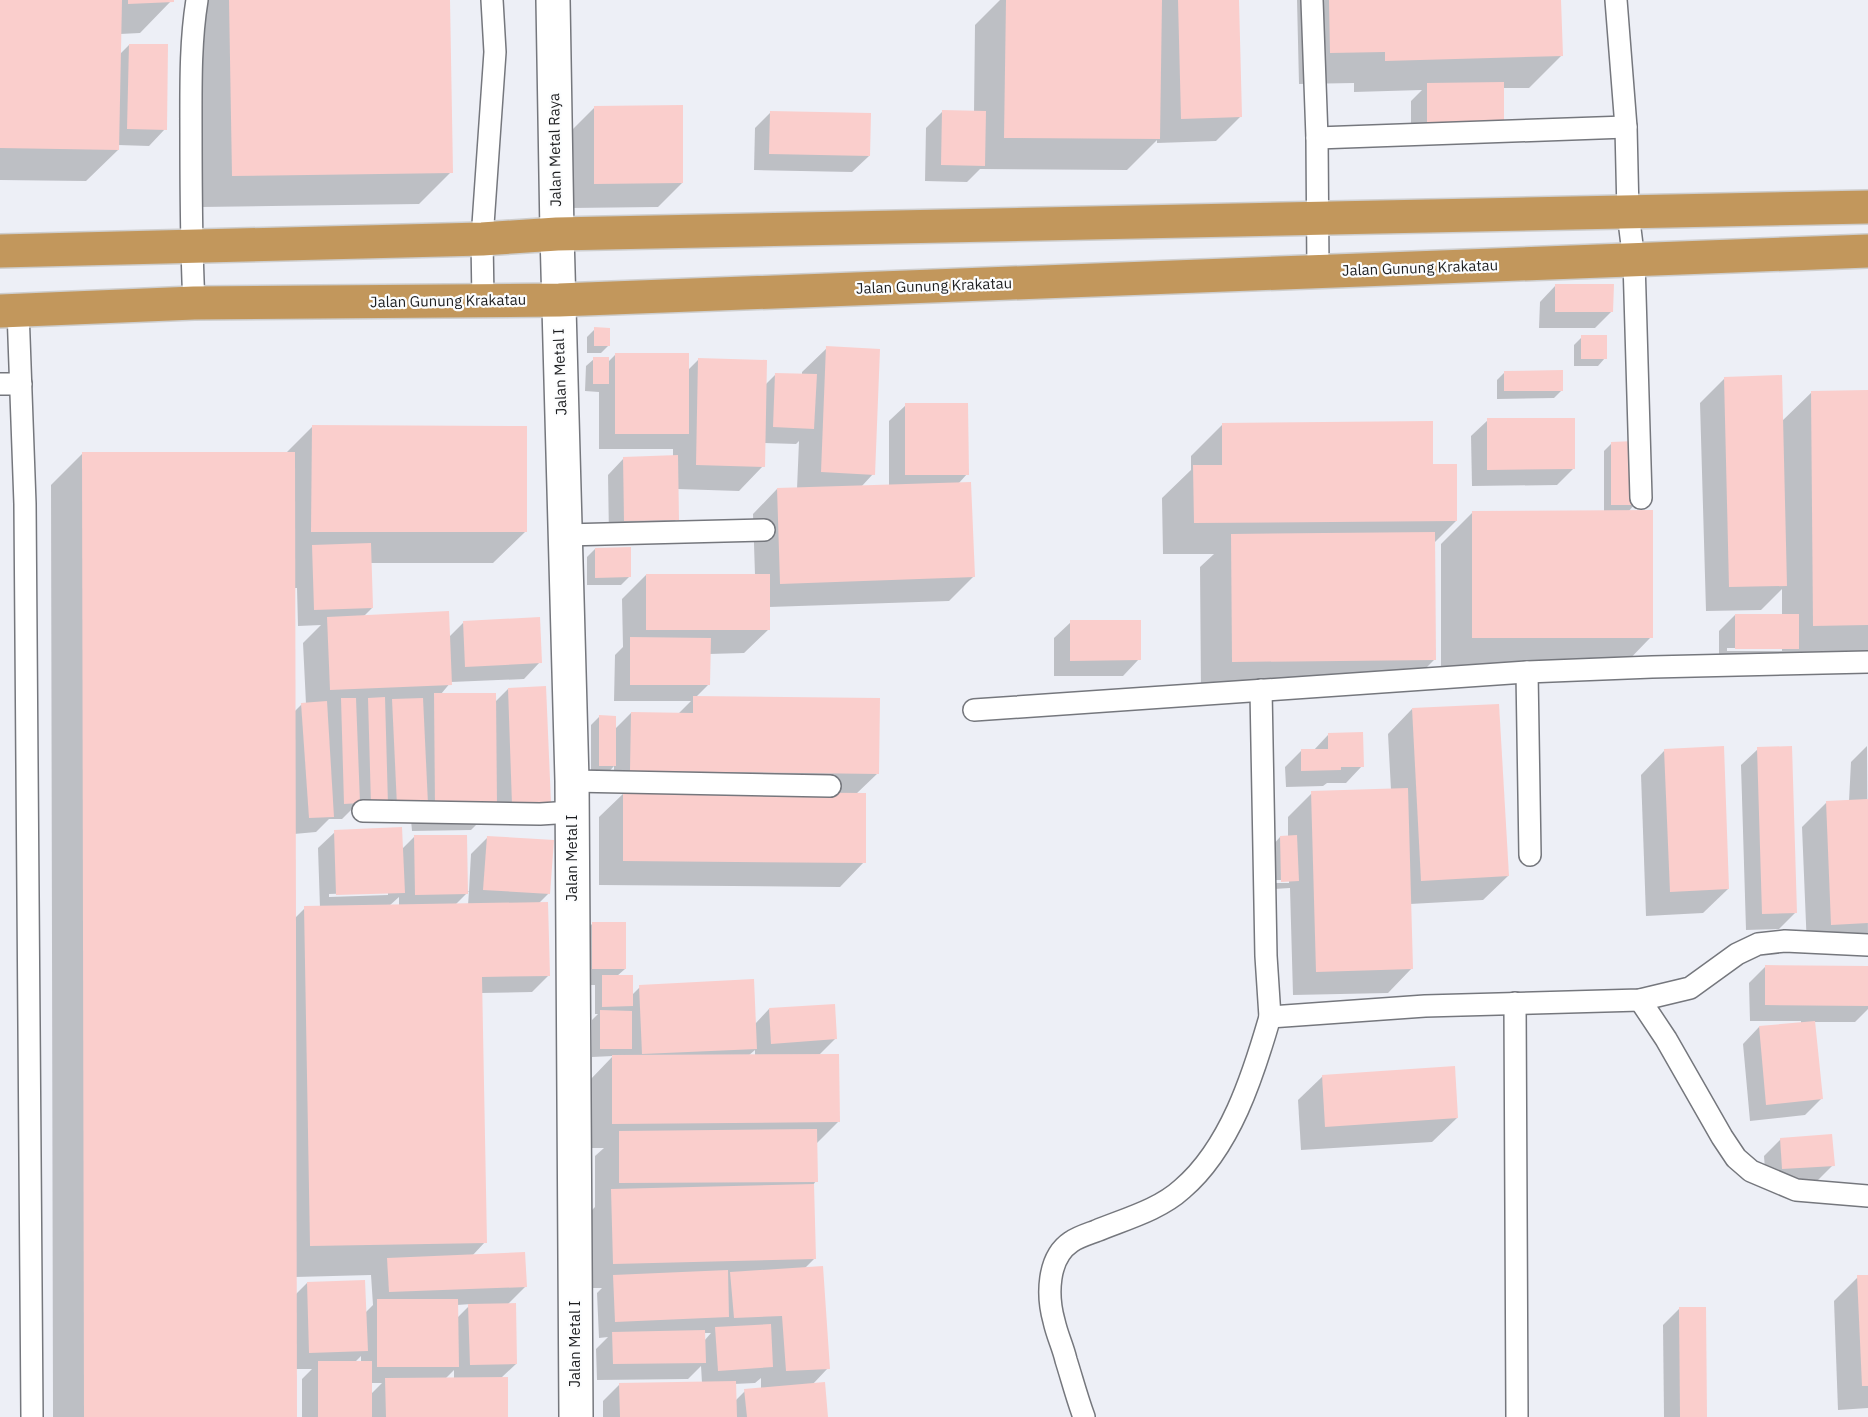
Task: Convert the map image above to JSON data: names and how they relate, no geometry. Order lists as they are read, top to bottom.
{
  "streets": {
    "highway": ["Jalan Gunung Krakatau"],
    "street": ["Jalan Metal Raya", "Jalan Metal I"]
  },
  "crossings": [
    ["Jalan Metal Raya", "Jalan Gunung Krakatau"],
    ["Jalan Metal Raya", "Jalan Metal I"],
    ["Jalan Gunung Krakatau", "Jalan Metal I"]
  ]
}
